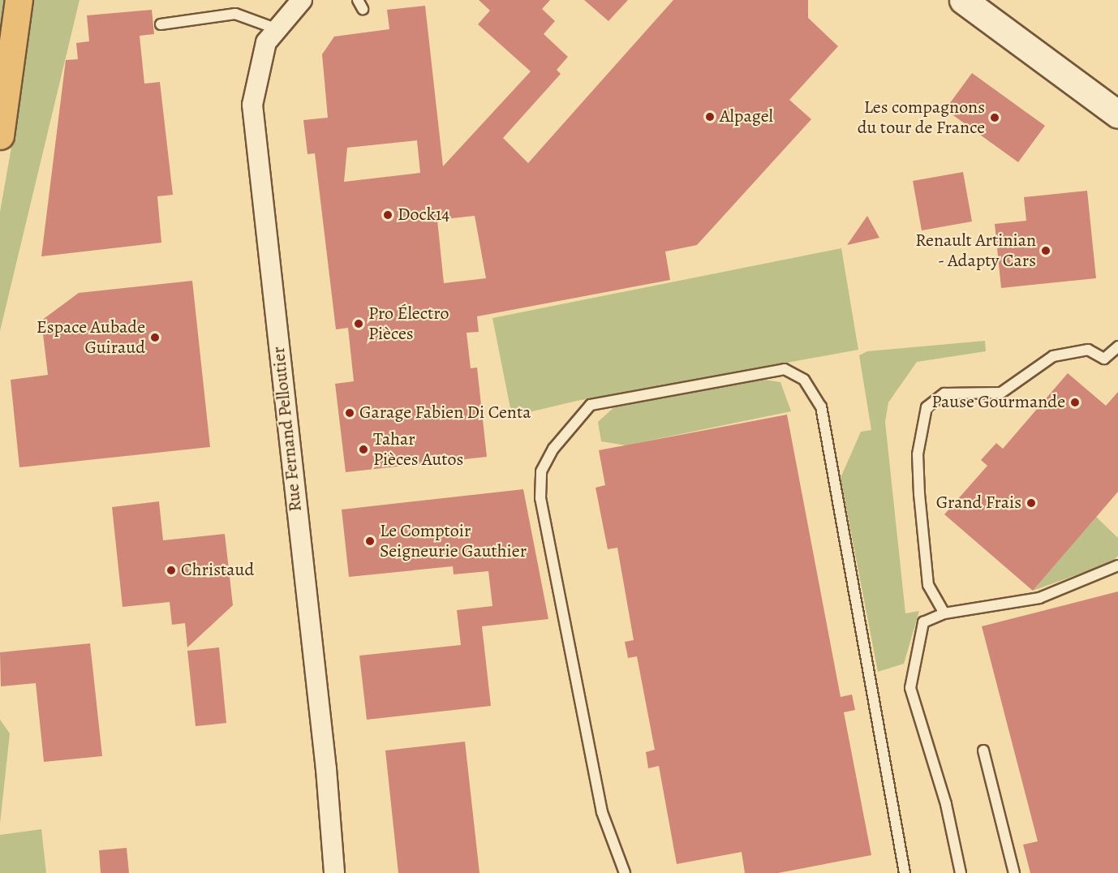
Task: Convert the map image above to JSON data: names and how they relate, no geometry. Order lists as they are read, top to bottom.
{
  "streets": {
    "street": ["Rue Fernand Pelloutier"]
  },
  "places": [
    "Alpagel",
    "Les compagnons du tour de France",
    "Dock14",
    "Renault Artinian - Adapty Cars",
    "Pro Électro Pièces",
    "Espace Aubade Guiraud",
    "Pause Gourmande",
    "Garage Fabien Di Centa",
    "Tahar Pièces Autos",
    "Grand Frais",
    "Le Comptoir Seigneurie Gauthier",
    "Christaud"
  ]
}
